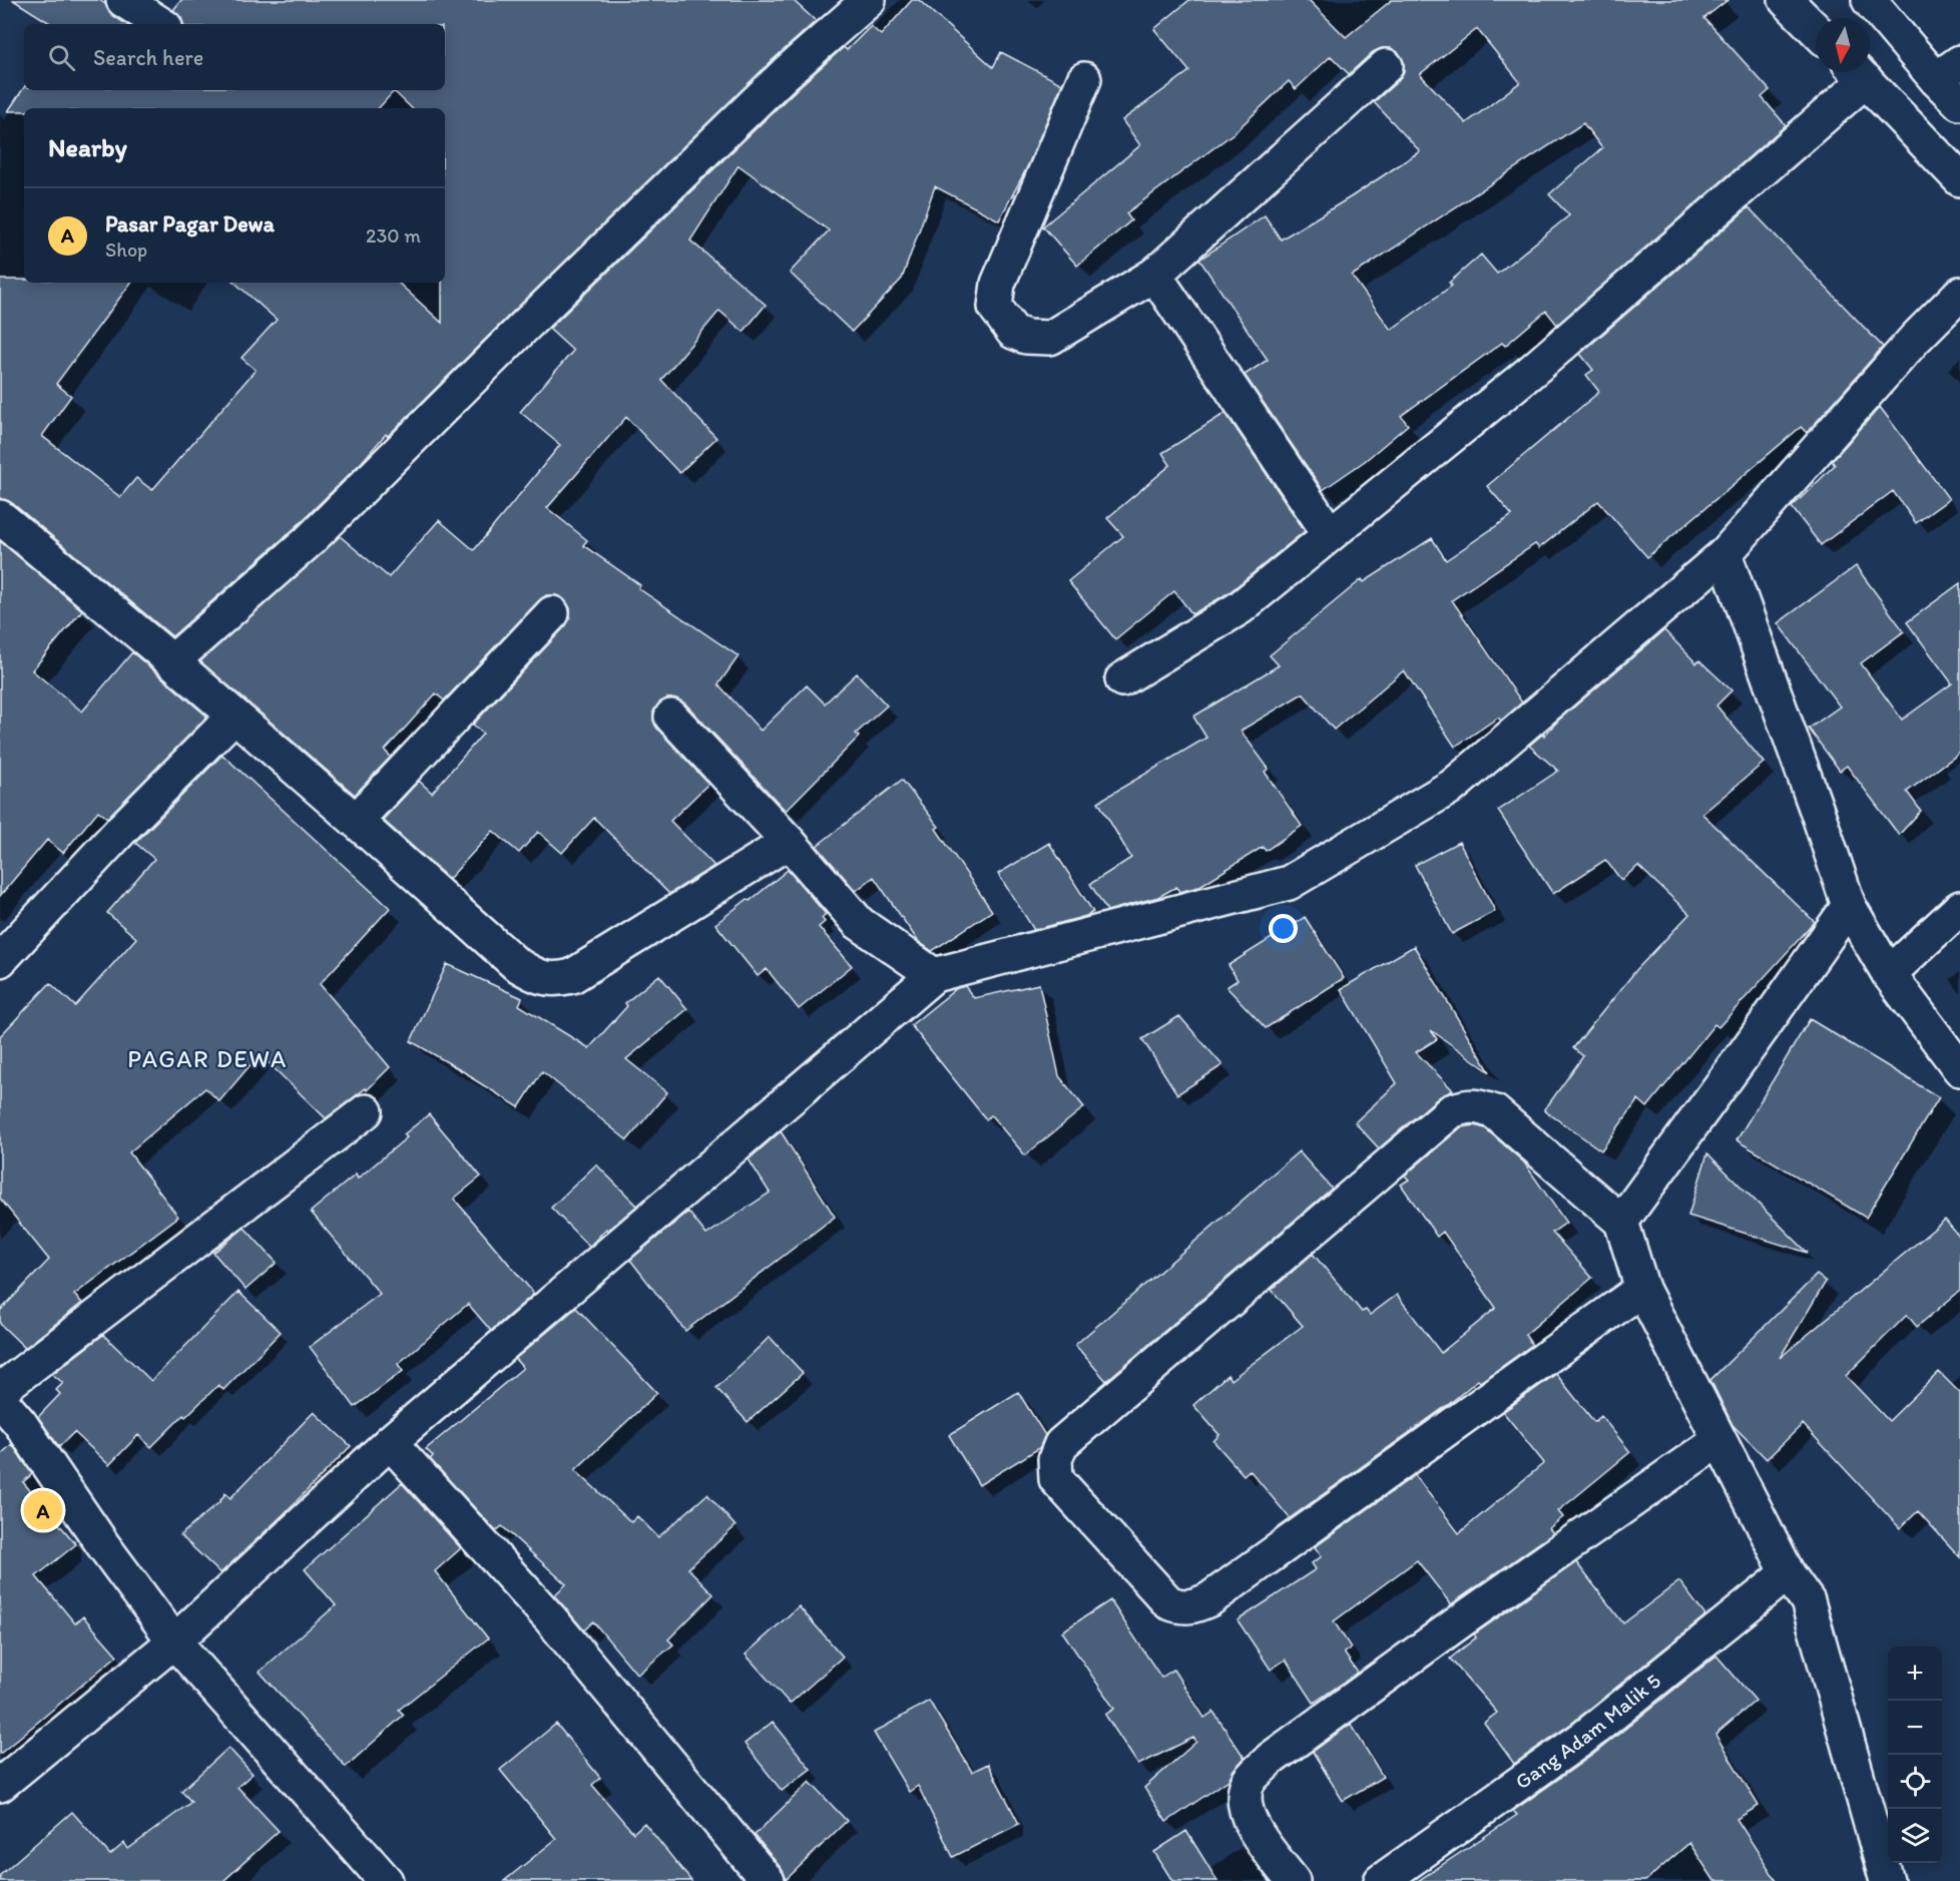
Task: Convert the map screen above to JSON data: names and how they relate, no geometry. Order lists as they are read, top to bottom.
{
  "streets": {
    "street": ["Gang Adam Malik 5"]
  },
  "districts": ["PAGAR DEWA"],
  "north": "bottom",
  "page": {
    "search": "Search here",
    "heading": "Nearby",
    "list": [
      {
        "mark": "A",
        "name": "Pasar Pagar Dewa",
        "note": "Shop",
        "value": "230 m"
      }
    ],
    "pins": "A",
    "map_buttons": ["+", "−"]
  }
}
